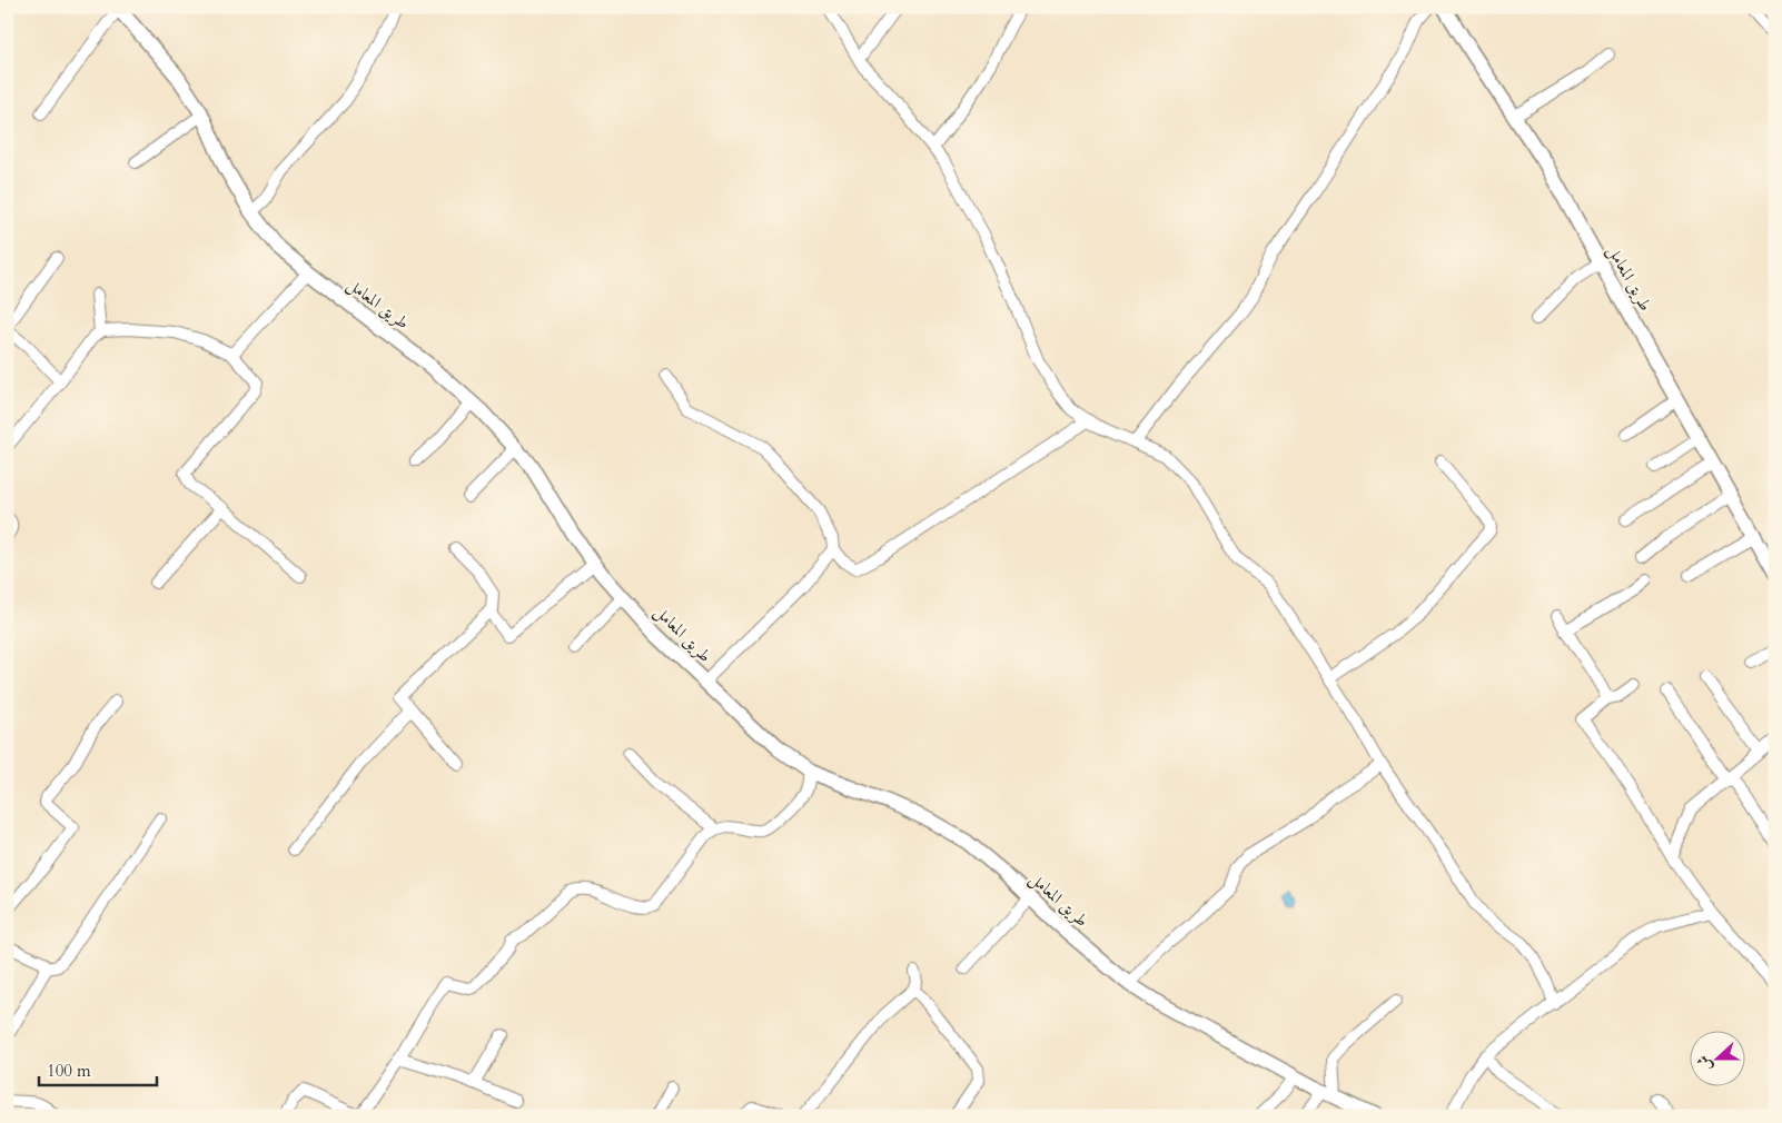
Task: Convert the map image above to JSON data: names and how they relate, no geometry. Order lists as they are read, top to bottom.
{
  "streets": {
    "main road": ["طريق المعامل"]
  },
  "scale_bar": "100 m",
  "north": "left"
}
